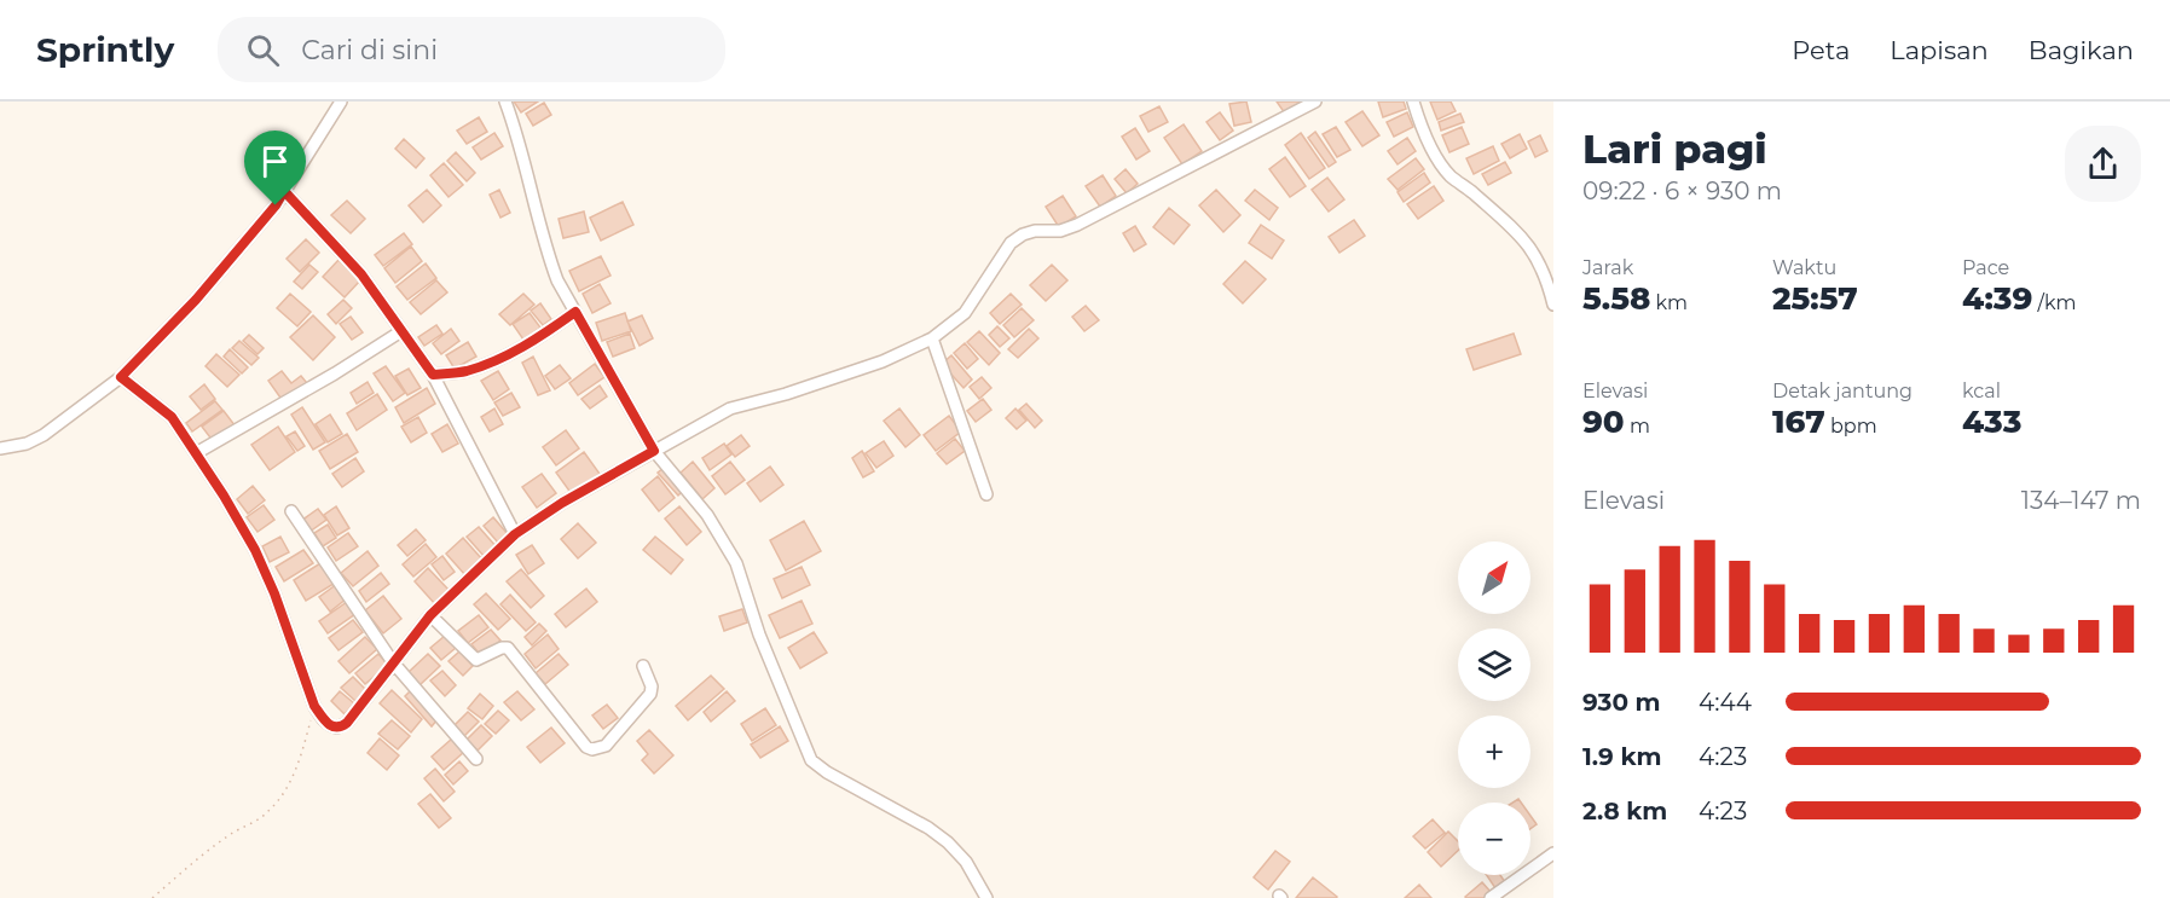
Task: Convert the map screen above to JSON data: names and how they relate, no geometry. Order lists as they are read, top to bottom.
{
  "north": "top right",
  "page": {
    "header": "Sprintly",
    "search": "Cari di sini",
    "nav": ["Peta", "Lapisan", "Bagikan"],
    "heading": ["Lari pagi", "09:22 · 6 × 930 m"],
    "stats": [
      ["Jarak", "5.58 km"],
      ["Waktu", "25:57"],
      ["Pace", "4:39 /km"],
      ["Elevasi", "90 m"],
      ["Detak jantung", "167 bpm"],
      ["kcal", "433"]
    ],
    "chart": ["Elevasi", "134–147 m"],
    "map_buttons": ["+", "−"],
    "list": [
      {
        "name": "930 m",
        "note": "4:44"
      },
      {
        "name": "1.9 km",
        "note": "4:23"
      },
      {
        "name": "2.8 km",
        "note": "4:23"
      }
    ]
  }
}
